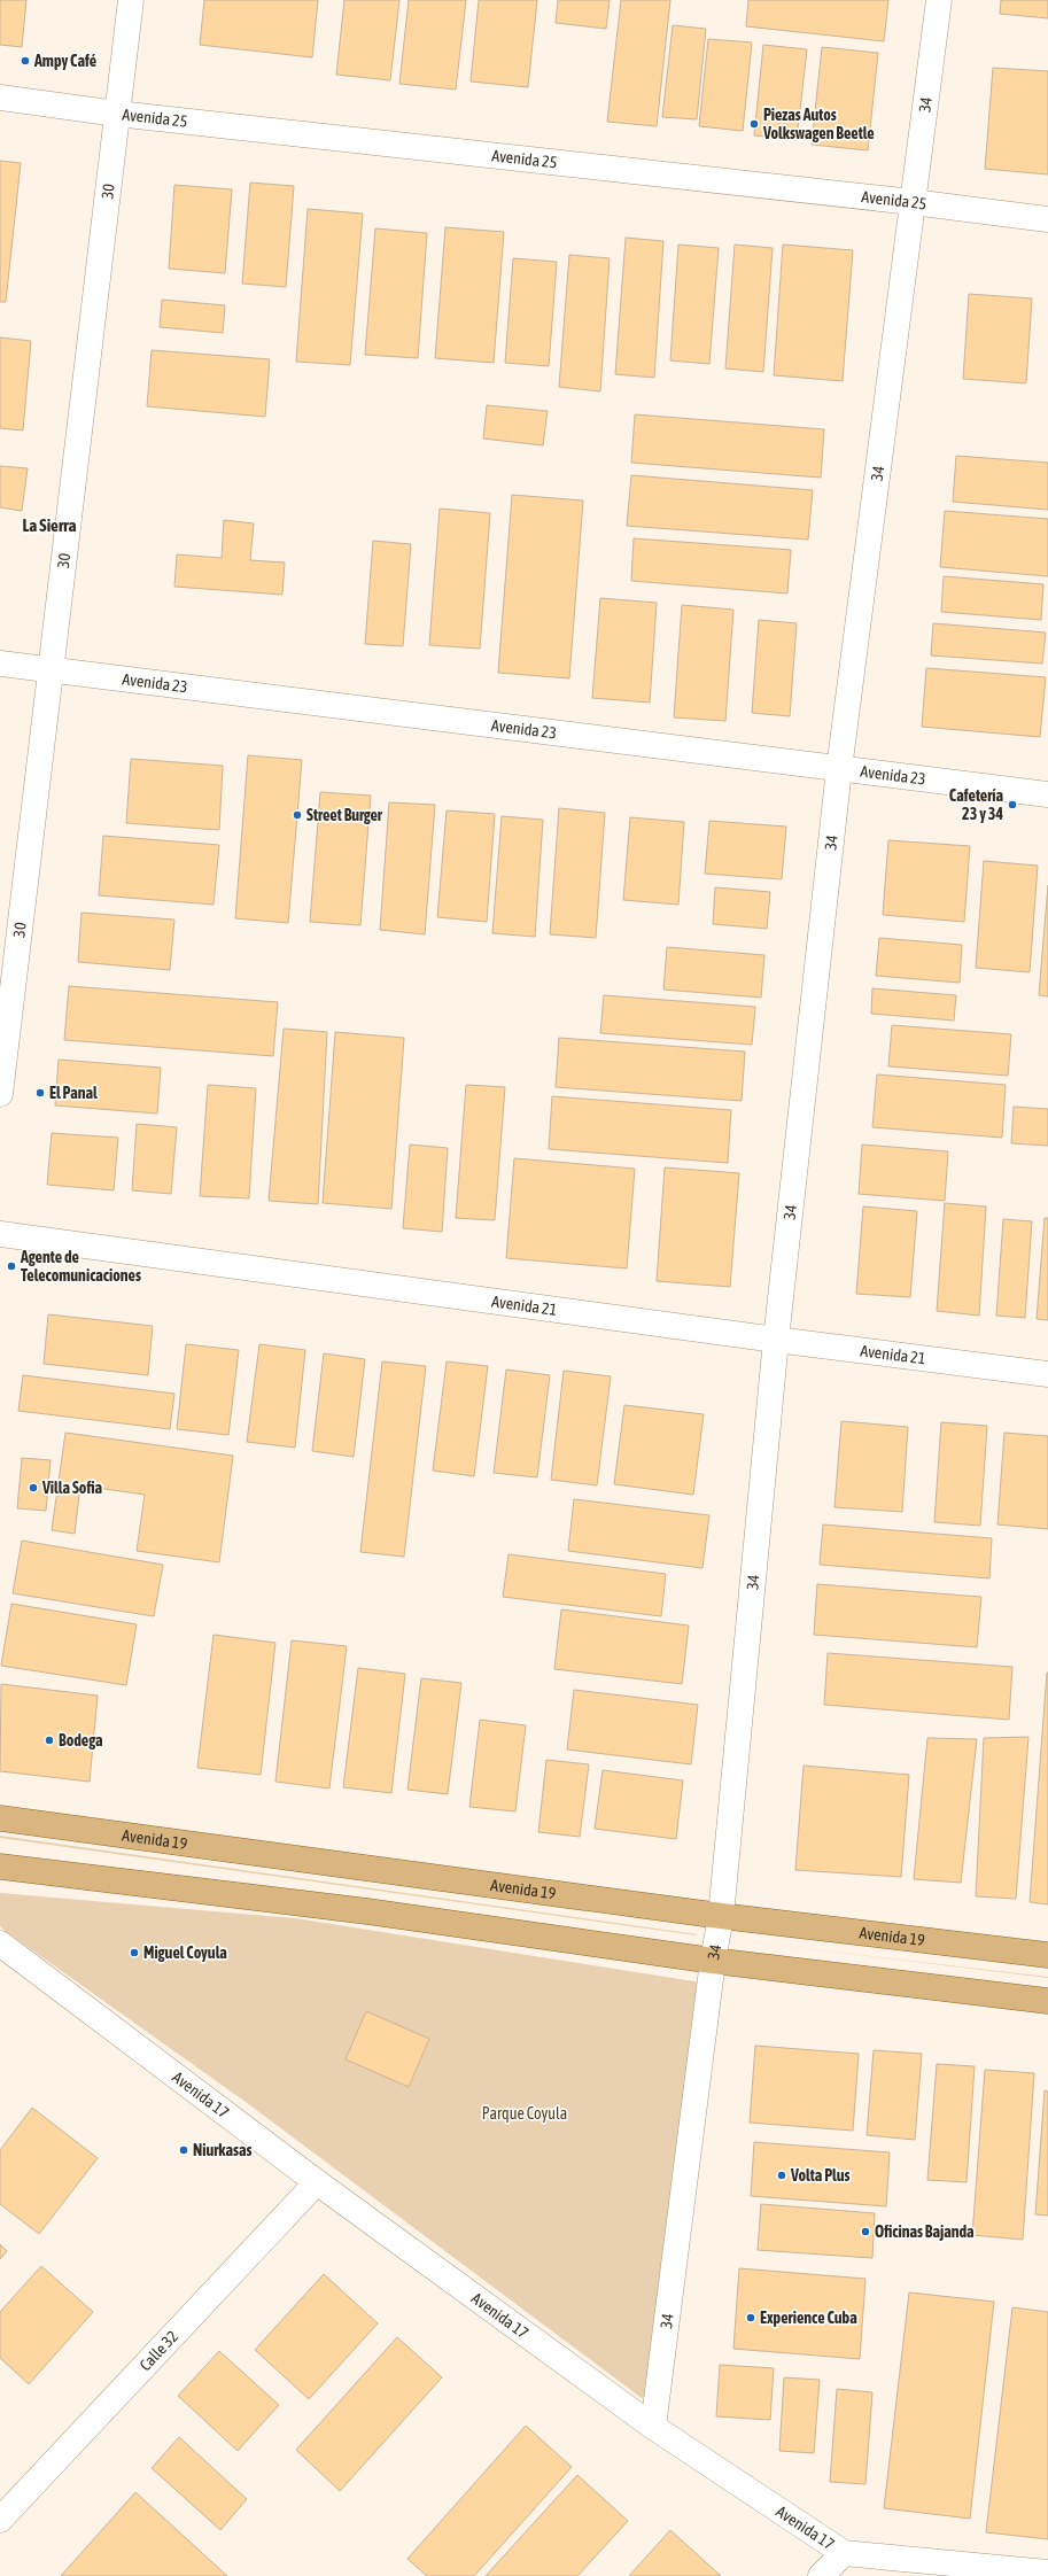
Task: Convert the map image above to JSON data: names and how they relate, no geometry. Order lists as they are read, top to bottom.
{
  "streets": {
    "main road": ["Avenida 19"],
    "street": [
      "34",
      "Avenida 25",
      "30",
      "Avenida 23",
      "Avenida 21",
      "Avenida 17",
      "Calle 32"
    ]
  },
  "crossings": [
    ["34", "Avenida 25"],
    ["34", "Avenida 23"],
    ["34", "Avenida 21"],
    ["34", "Avenida 19"],
    ["34", "Avenida 17"],
    ["Avenida 25", "30"],
    ["30", "Avenida 23"],
    ["Avenida 17", "Calle 32"]
  ],
  "districts": ["La Sierra"],
  "parks": ["Parque Coyula"],
  "places": [
    "Ampy Café",
    "Piezas Autos Volkswagen Beetle",
    "Cafetería 23 y 34",
    "Street Burger",
    "El Panal",
    "Agente de Telecomunicaciones",
    "Villa Sofia",
    "Bodega",
    "Miguel Coyula",
    "Niurkasas",
    "Volta Plus",
    "Oficinas Bajanda",
    "Experience Cuba"
  ]
}
